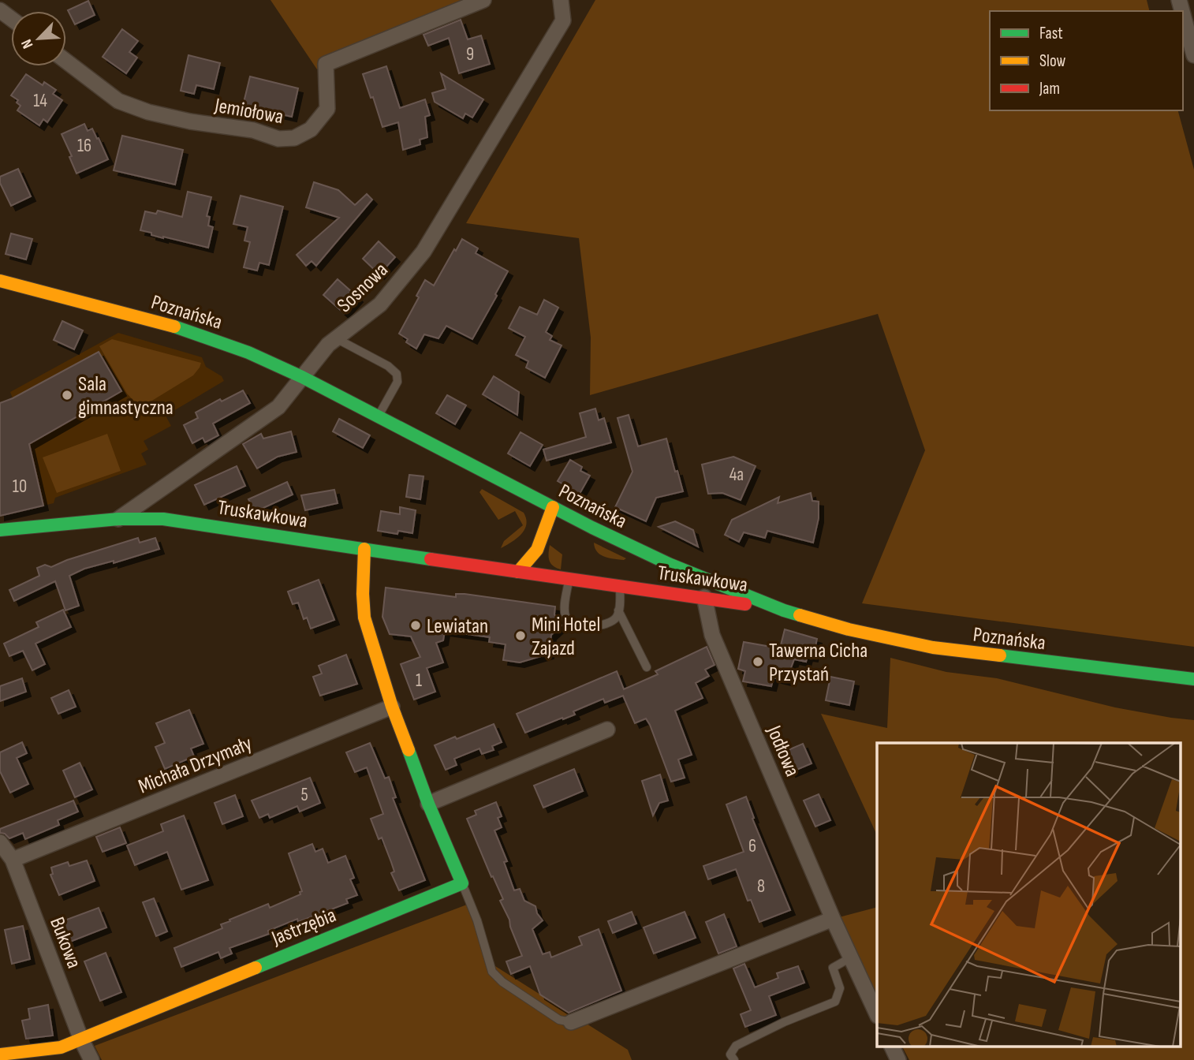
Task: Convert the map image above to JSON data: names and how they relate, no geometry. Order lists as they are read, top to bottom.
{
  "streets": {
    "street": [
      "Jemiołowa",
      "Sosnowa",
      "Poznańska",
      "Truskawkowa",
      "Jodłowa",
      "Michała Drzymały",
      "Jastrzębia",
      "Bukowa"
    ]
  },
  "crossings": [
    ["Sosnowa", "Poznańska"],
    ["Sosnowa", "Truskawkowa"],
    ["Poznańska", "Truskawkowa"],
    ["Truskawkowa", "Jodłowa"],
    ["Michała Drzymały", "Bukowa"],
    ["Jastrzębia", "Bukowa"]
  ],
  "places": [
    "Sala gimnastyczna",
    "Lewiatan",
    "Mini Hotel Zajazd",
    "Tawerna Cicha Przystań"
  ],
  "house_numbers": [
    "9",
    "14",
    "16",
    "4a",
    "10",
    "1",
    "5",
    "6",
    "8"
  ],
  "legend": ["Fast", "Slow", "Jam"],
  "north": "bottom left"
}
